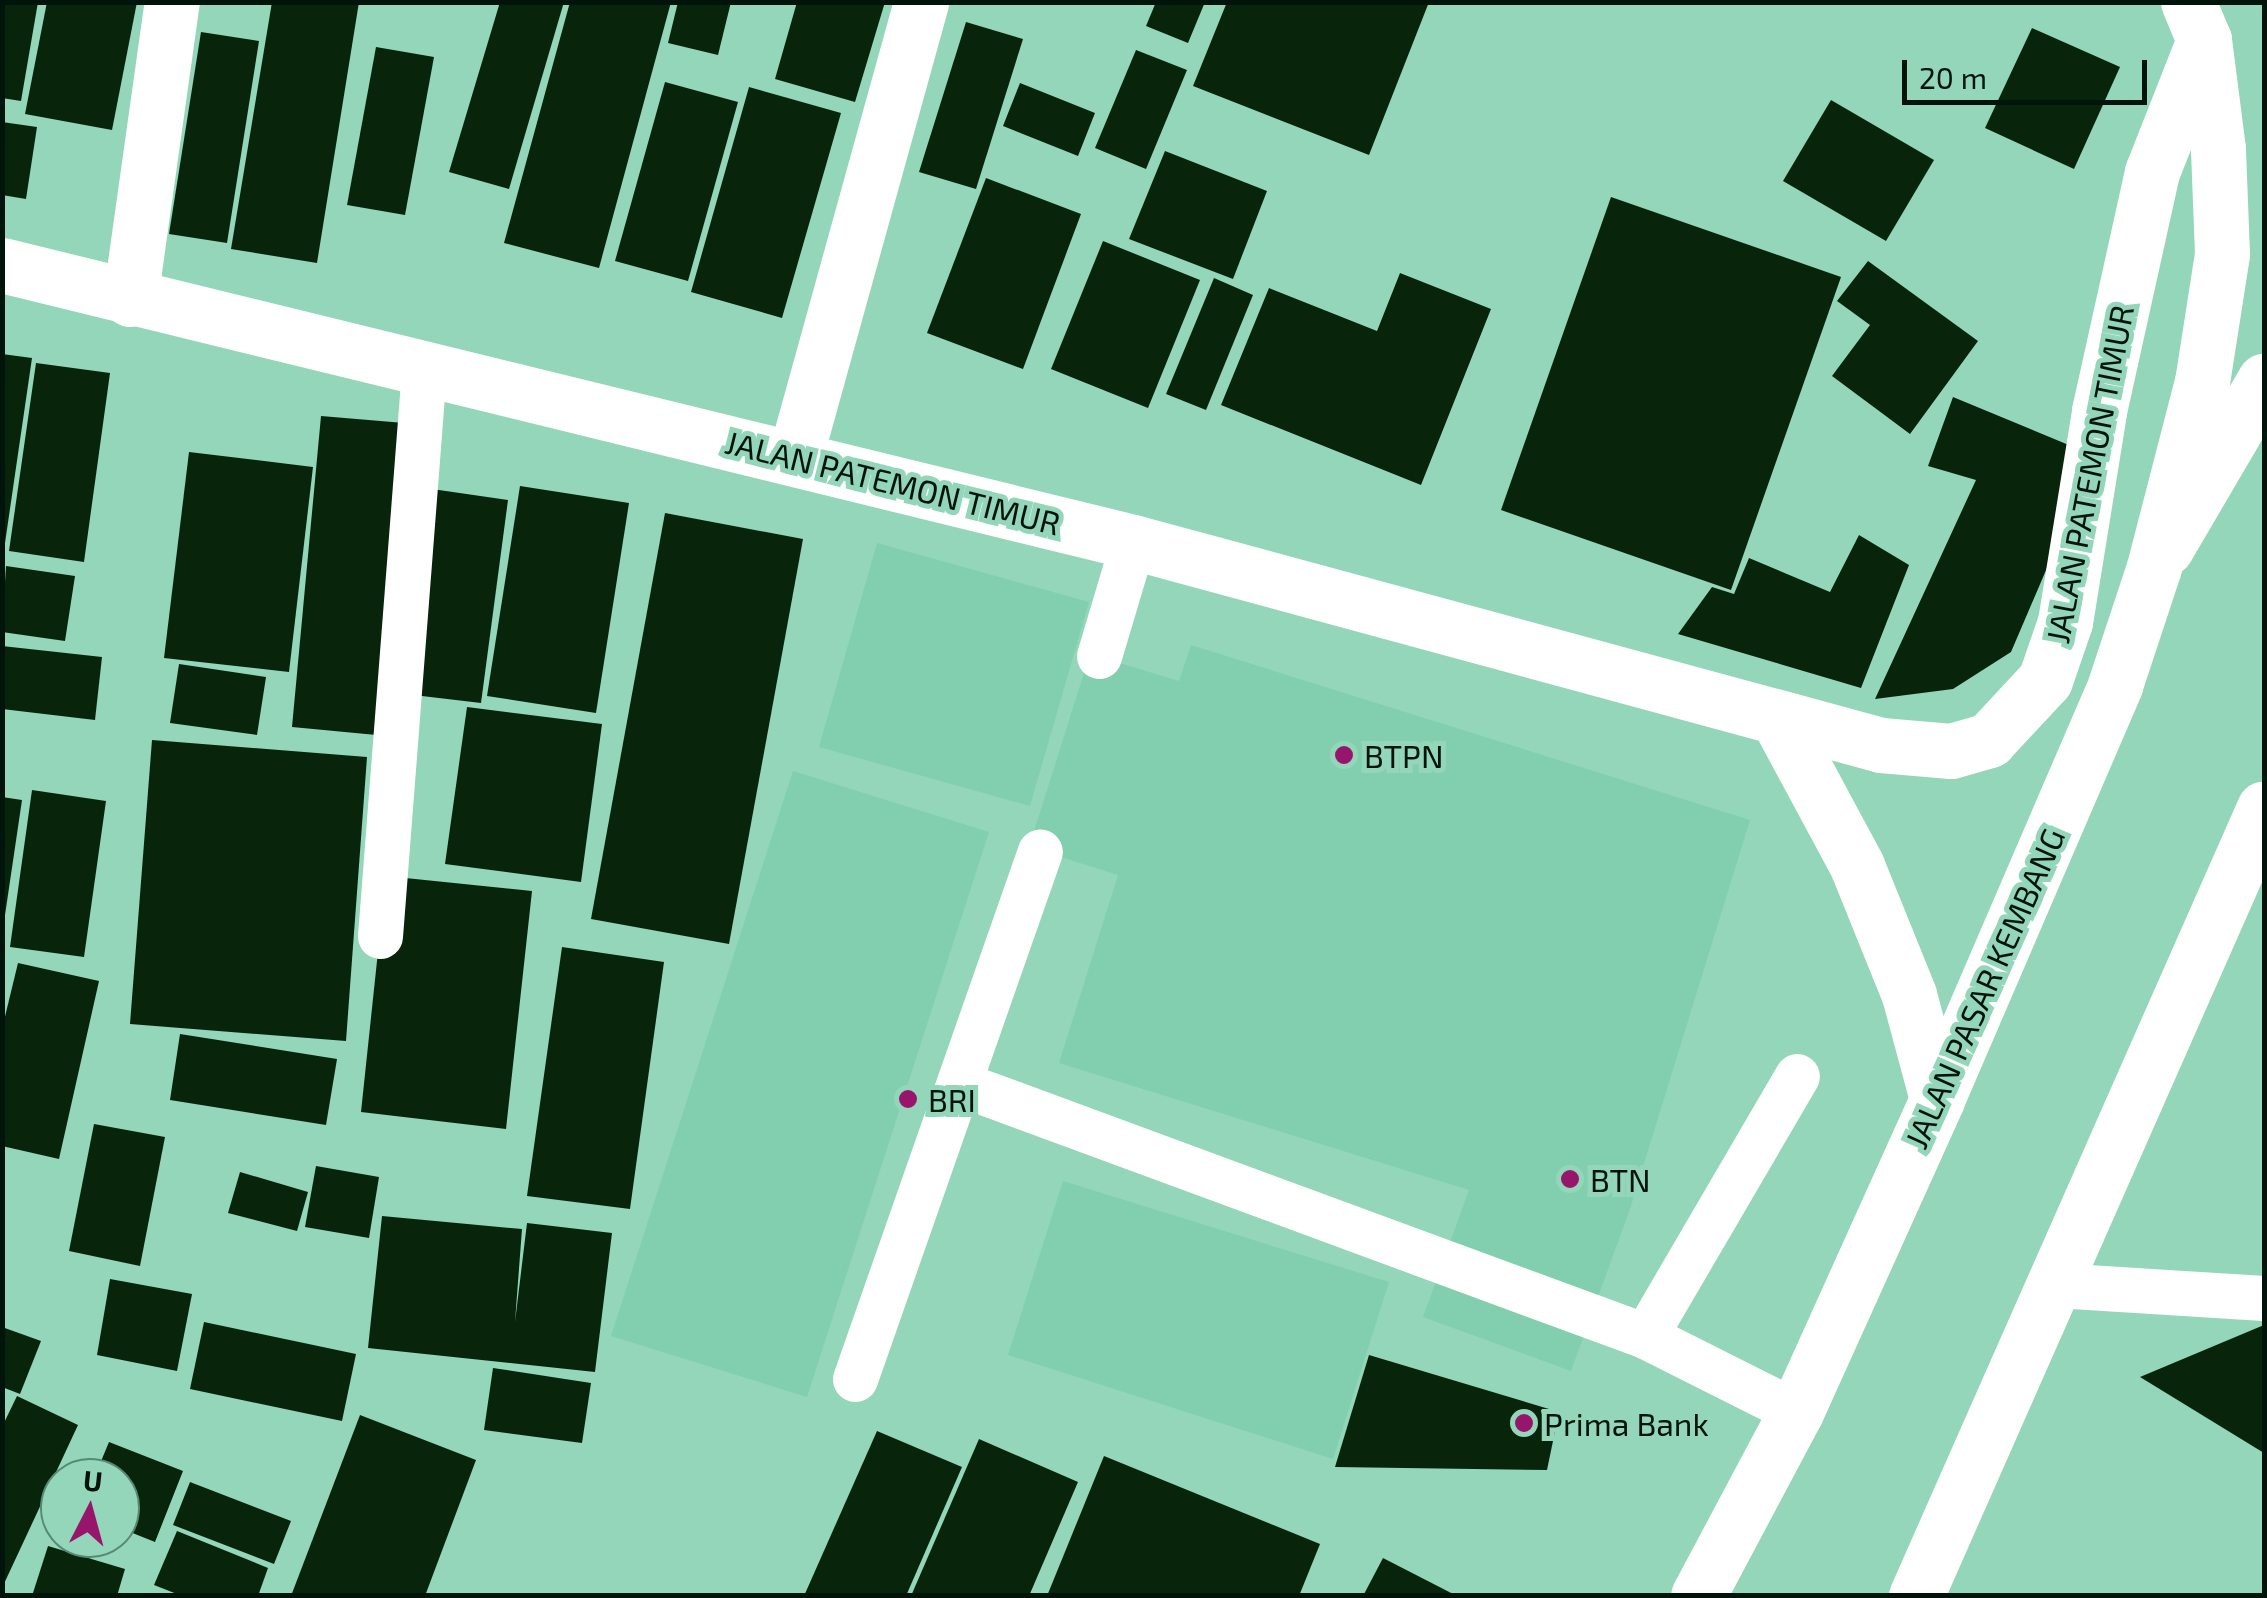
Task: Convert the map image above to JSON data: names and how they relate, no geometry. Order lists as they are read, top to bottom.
{
  "streets": {
    "main road": ["JALAN PATEMON TIMUR", "JALAN PASAR KEMBANG"]
  },
  "places": [
    "BTPN",
    "BRI",
    "BTN",
    "Prima Bank"
  ],
  "scale_bar": "20 m",
  "north": "top"
}
